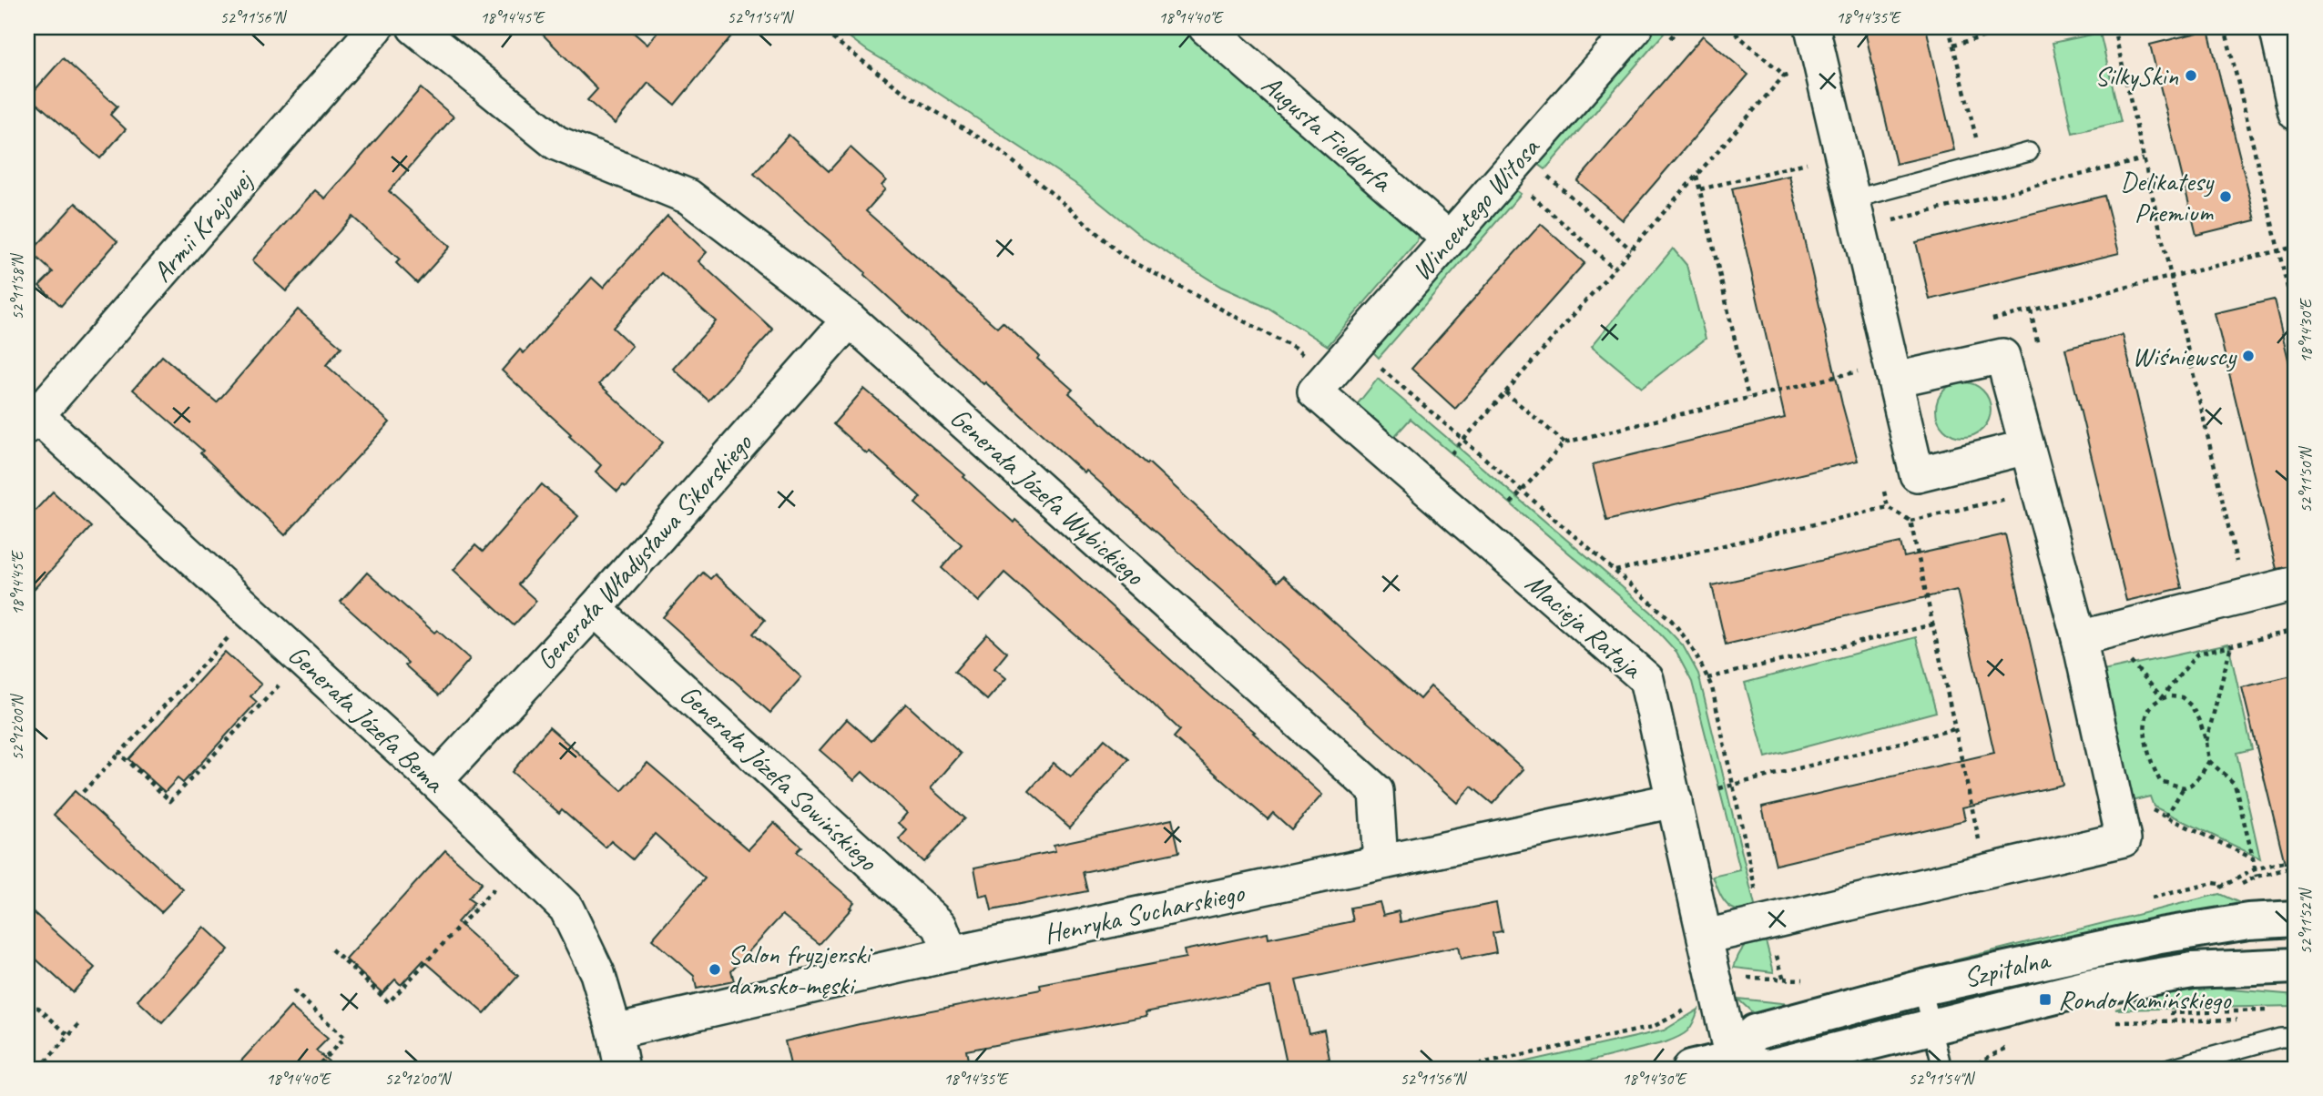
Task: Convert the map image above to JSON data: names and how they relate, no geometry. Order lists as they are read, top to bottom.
{
  "streets": {
    "street": [
      "Augusta Fieldorfa",
      "Wincentego Witosa",
      "Armii Krajowej",
      "Generała Józefa Wybickiego",
      "Generała Władysława Sikorskiego",
      "Macieja Rataja",
      "Generała Józefa Bema",
      "Generała Józefa Sowińskiego",
      "Henryka Sucharskiego",
      "Szpitalna"
    ]
  },
  "crossings": [
    ["Augusta Fieldorfa", "Wincentego Witosa"],
    ["Wincentego Witosa", "Macieja Rataja"],
    ["Armii Krajowej", "Generała Józefa Bema"],
    ["Generała Józefa Wybickiego", "Generała Władysława Sikorskiego"],
    ["Generała Józefa Wybickiego", "Henryka Sucharskiego"],
    ["Generała Władysława Sikorskiego", "Generała Józefa Bema"],
    ["Generała Władysława Sikorskiego", "Generała Józefa Sowińskiego"],
    ["Macieja Rataja", "Henryka Sucharskiego"],
    ["Macieja Rataja", "Szpitalna"],
    ["Generała Józefa Bema", "Henryka Sucharskiego"],
    ["Generała Józefa Sowińskiego", "Henryka Sucharskiego"]
  ],
  "places": {
    "other": [
      "SilkySkin",
      "Delikatesy Premium",
      "Wiśniewscy",
      "Salon fryzjerski damsko-męski"
    ],
    "transit": ["Rondo Kamińskiego"]
  },
  "coordinates": [
    "52°11'56\"N",
    "18°14'45\"E",
    "52°11'54\"N",
    "18°14'40\"E",
    "18°14'35\"E",
    "52°11'58\"N",
    "18°14'30\"E",
    "52°11'50\"N",
    "52°12'00\"N",
    "52°11'52\"N"
  ]
}
